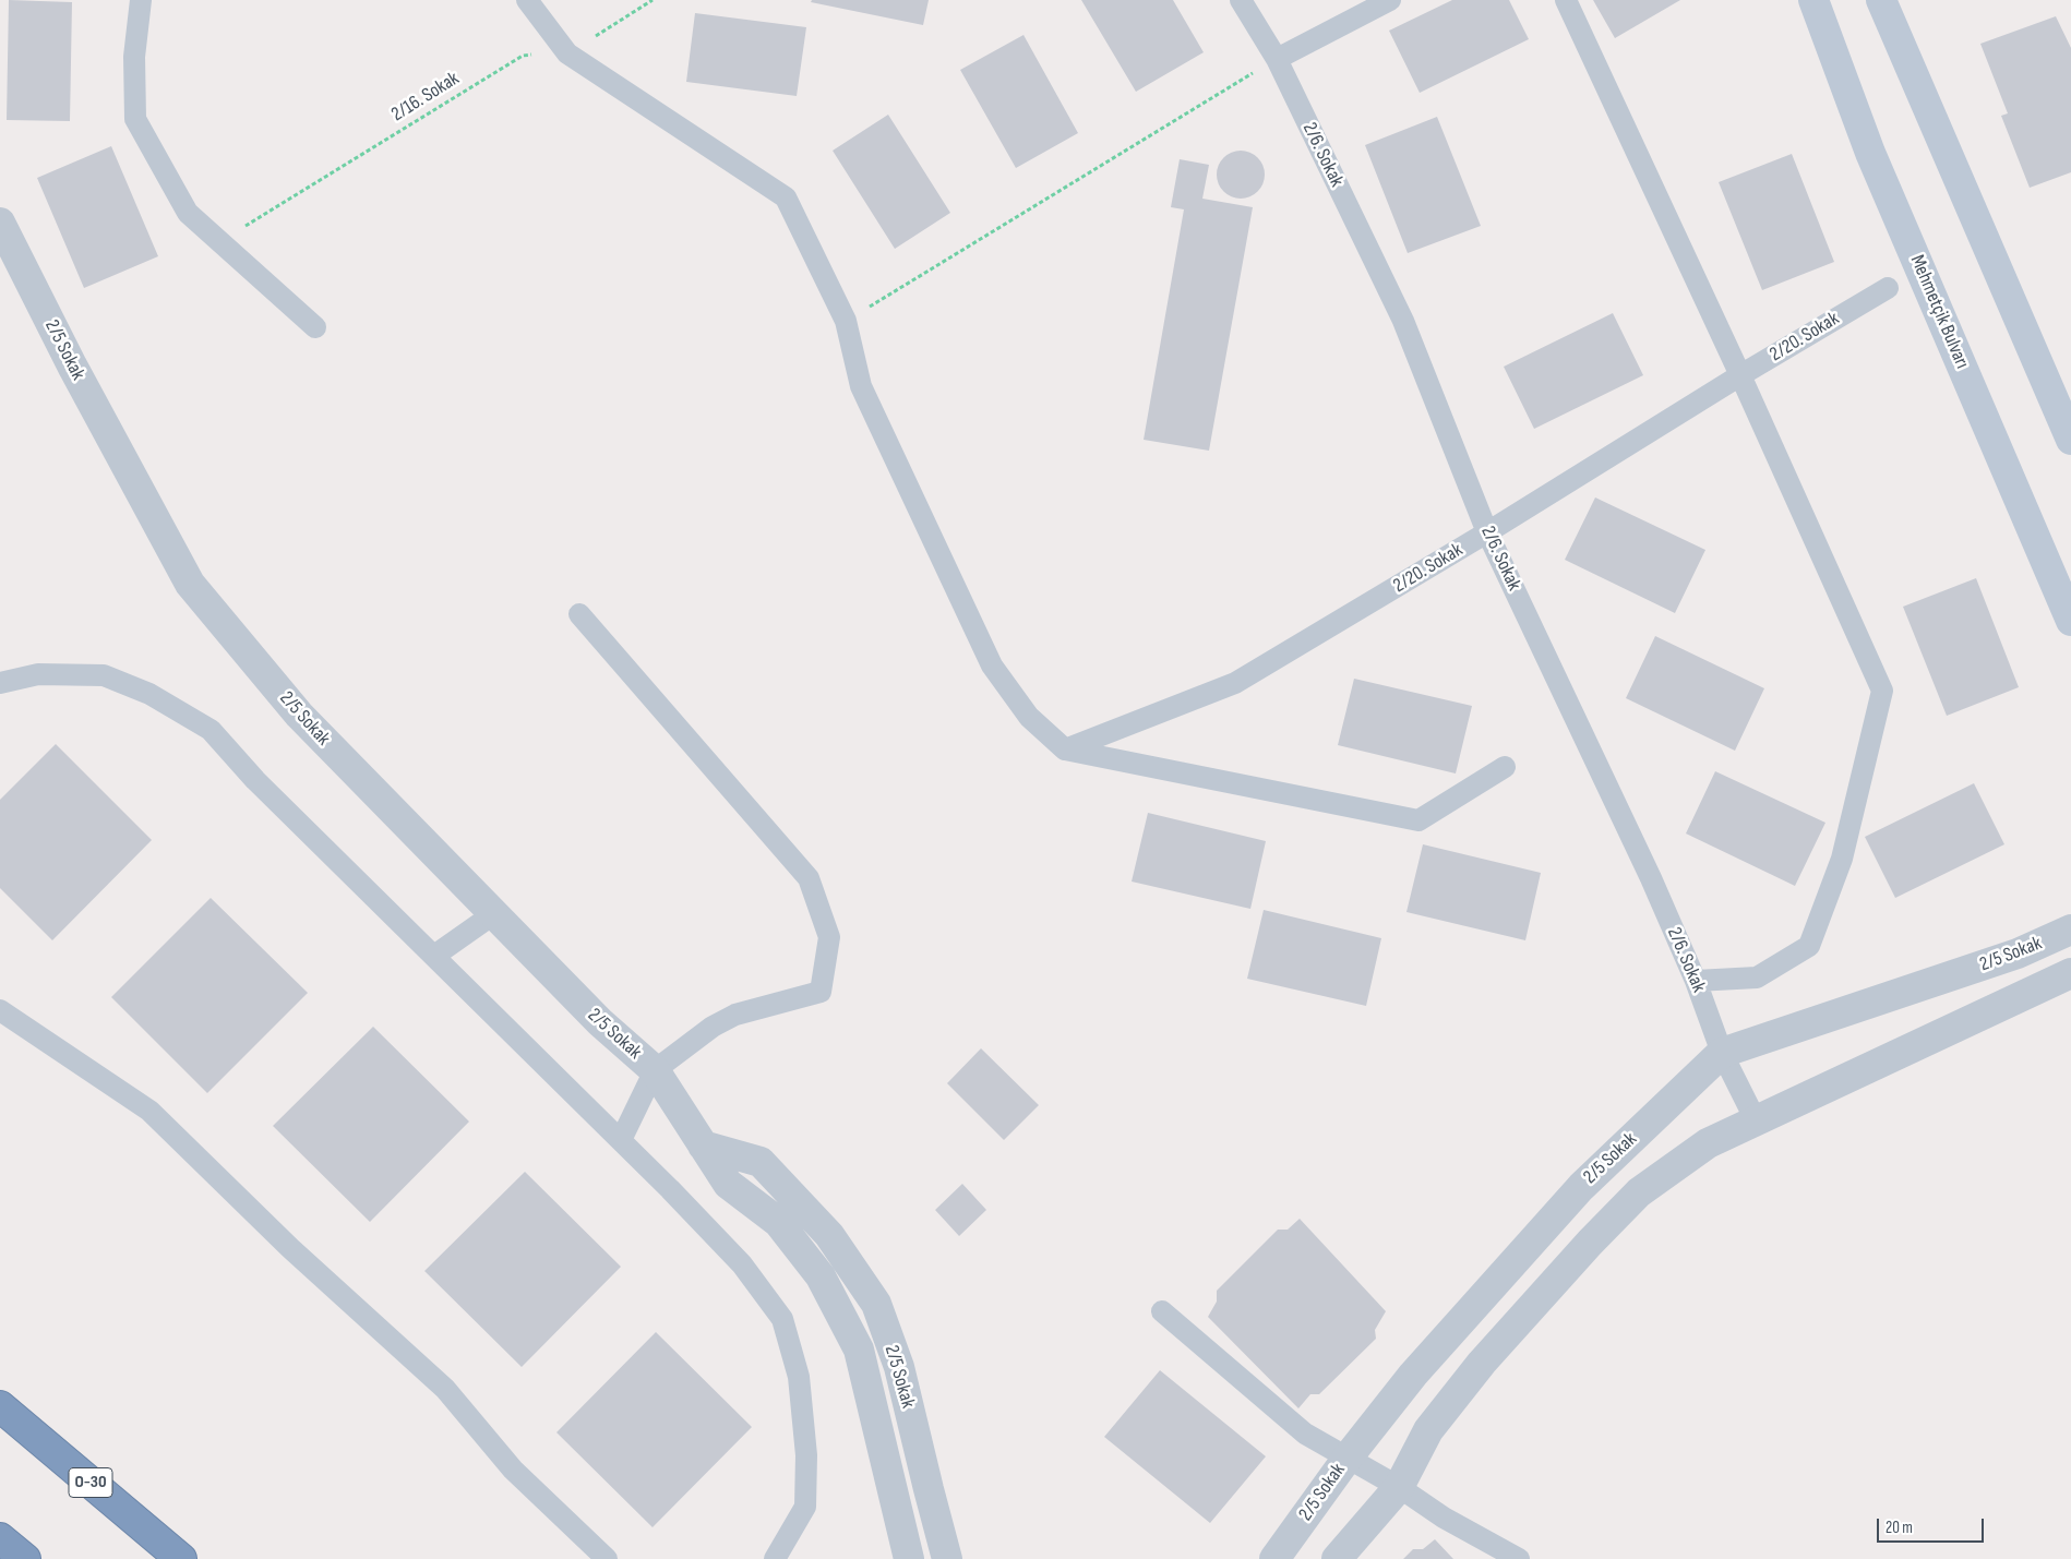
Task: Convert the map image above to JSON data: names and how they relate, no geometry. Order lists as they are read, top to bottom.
{
  "streets": {
    "highway": ["O-30"],
    "main road": ["Mehmetçik Bulvarı"],
    "street": ["2/5 Sokak"],
    "lane": ["2/6. Sokak", "2/20. Sokak"],
    "path": ["2/16. Sokak"]
  },
  "crossings": [
    ["2/6. Sokak", "2/20. Sokak"],
    ["2/6. Sokak", "2/5 Sokak"]
  ],
  "scale_bar": "20 m"
}
